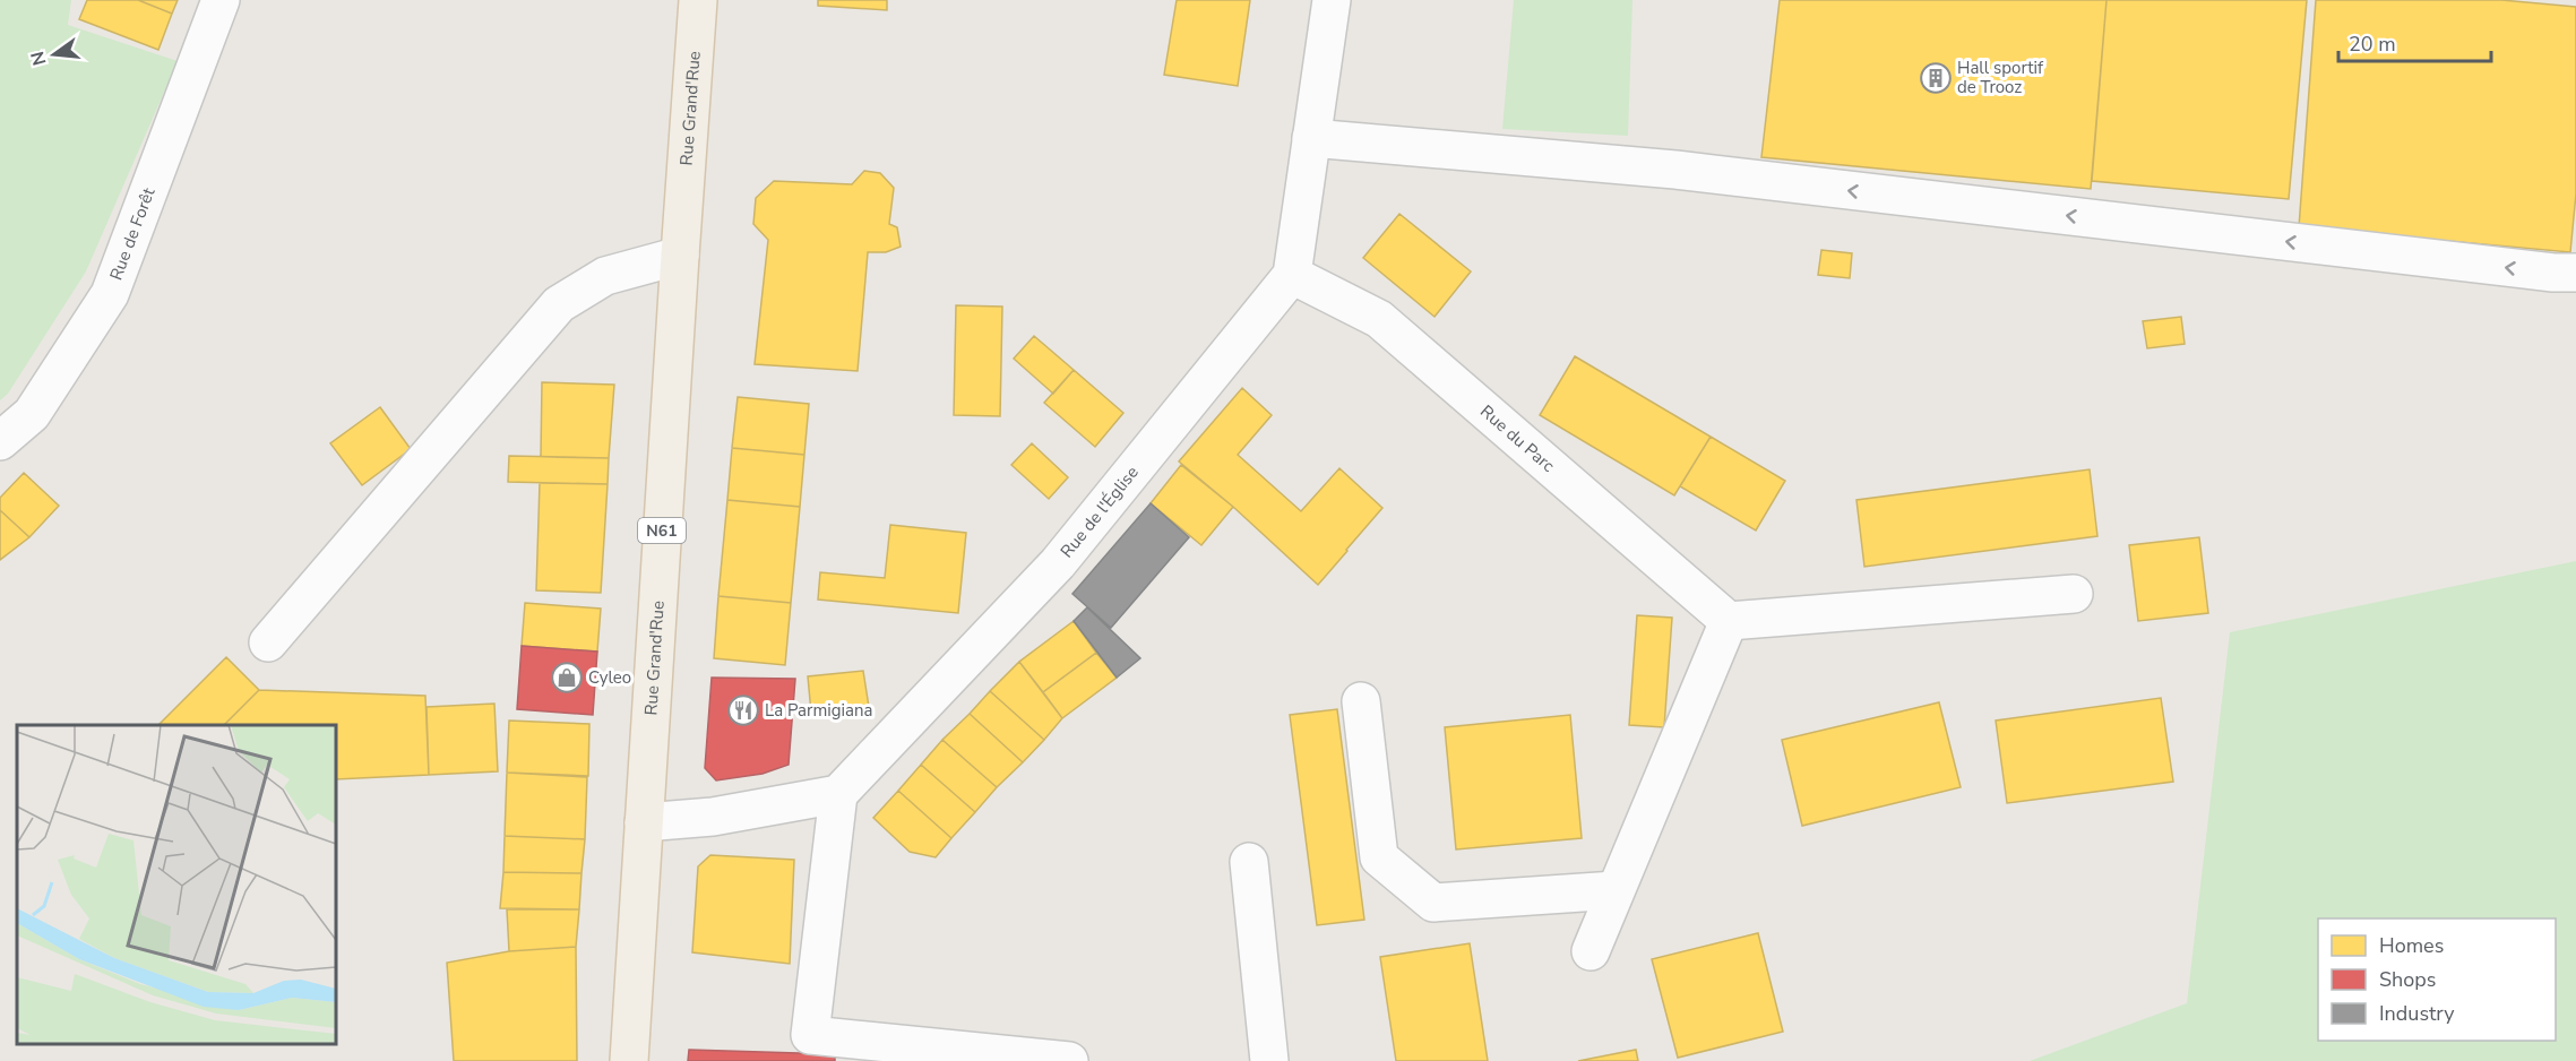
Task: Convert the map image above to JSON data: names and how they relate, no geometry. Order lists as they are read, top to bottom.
{
  "streets": {
    "main road": ["Rue Grand'Rue", "N61"],
    "street": ["Rue de Forêt", "Rue du Parc", "Rue de l'Église"]
  },
  "crossings": [
    ["Rue du Parc", "Rue de l'Église"]
  ],
  "places": {
    "building": ["Hall sportif de Trooz"],
    "shop": ["Cyleo"],
    "restaurant": ["La Parmigiana"]
  },
  "legend": ["Homes", "Shops", "Industry"],
  "scale_bar": "20 m",
  "north": "left"
}
